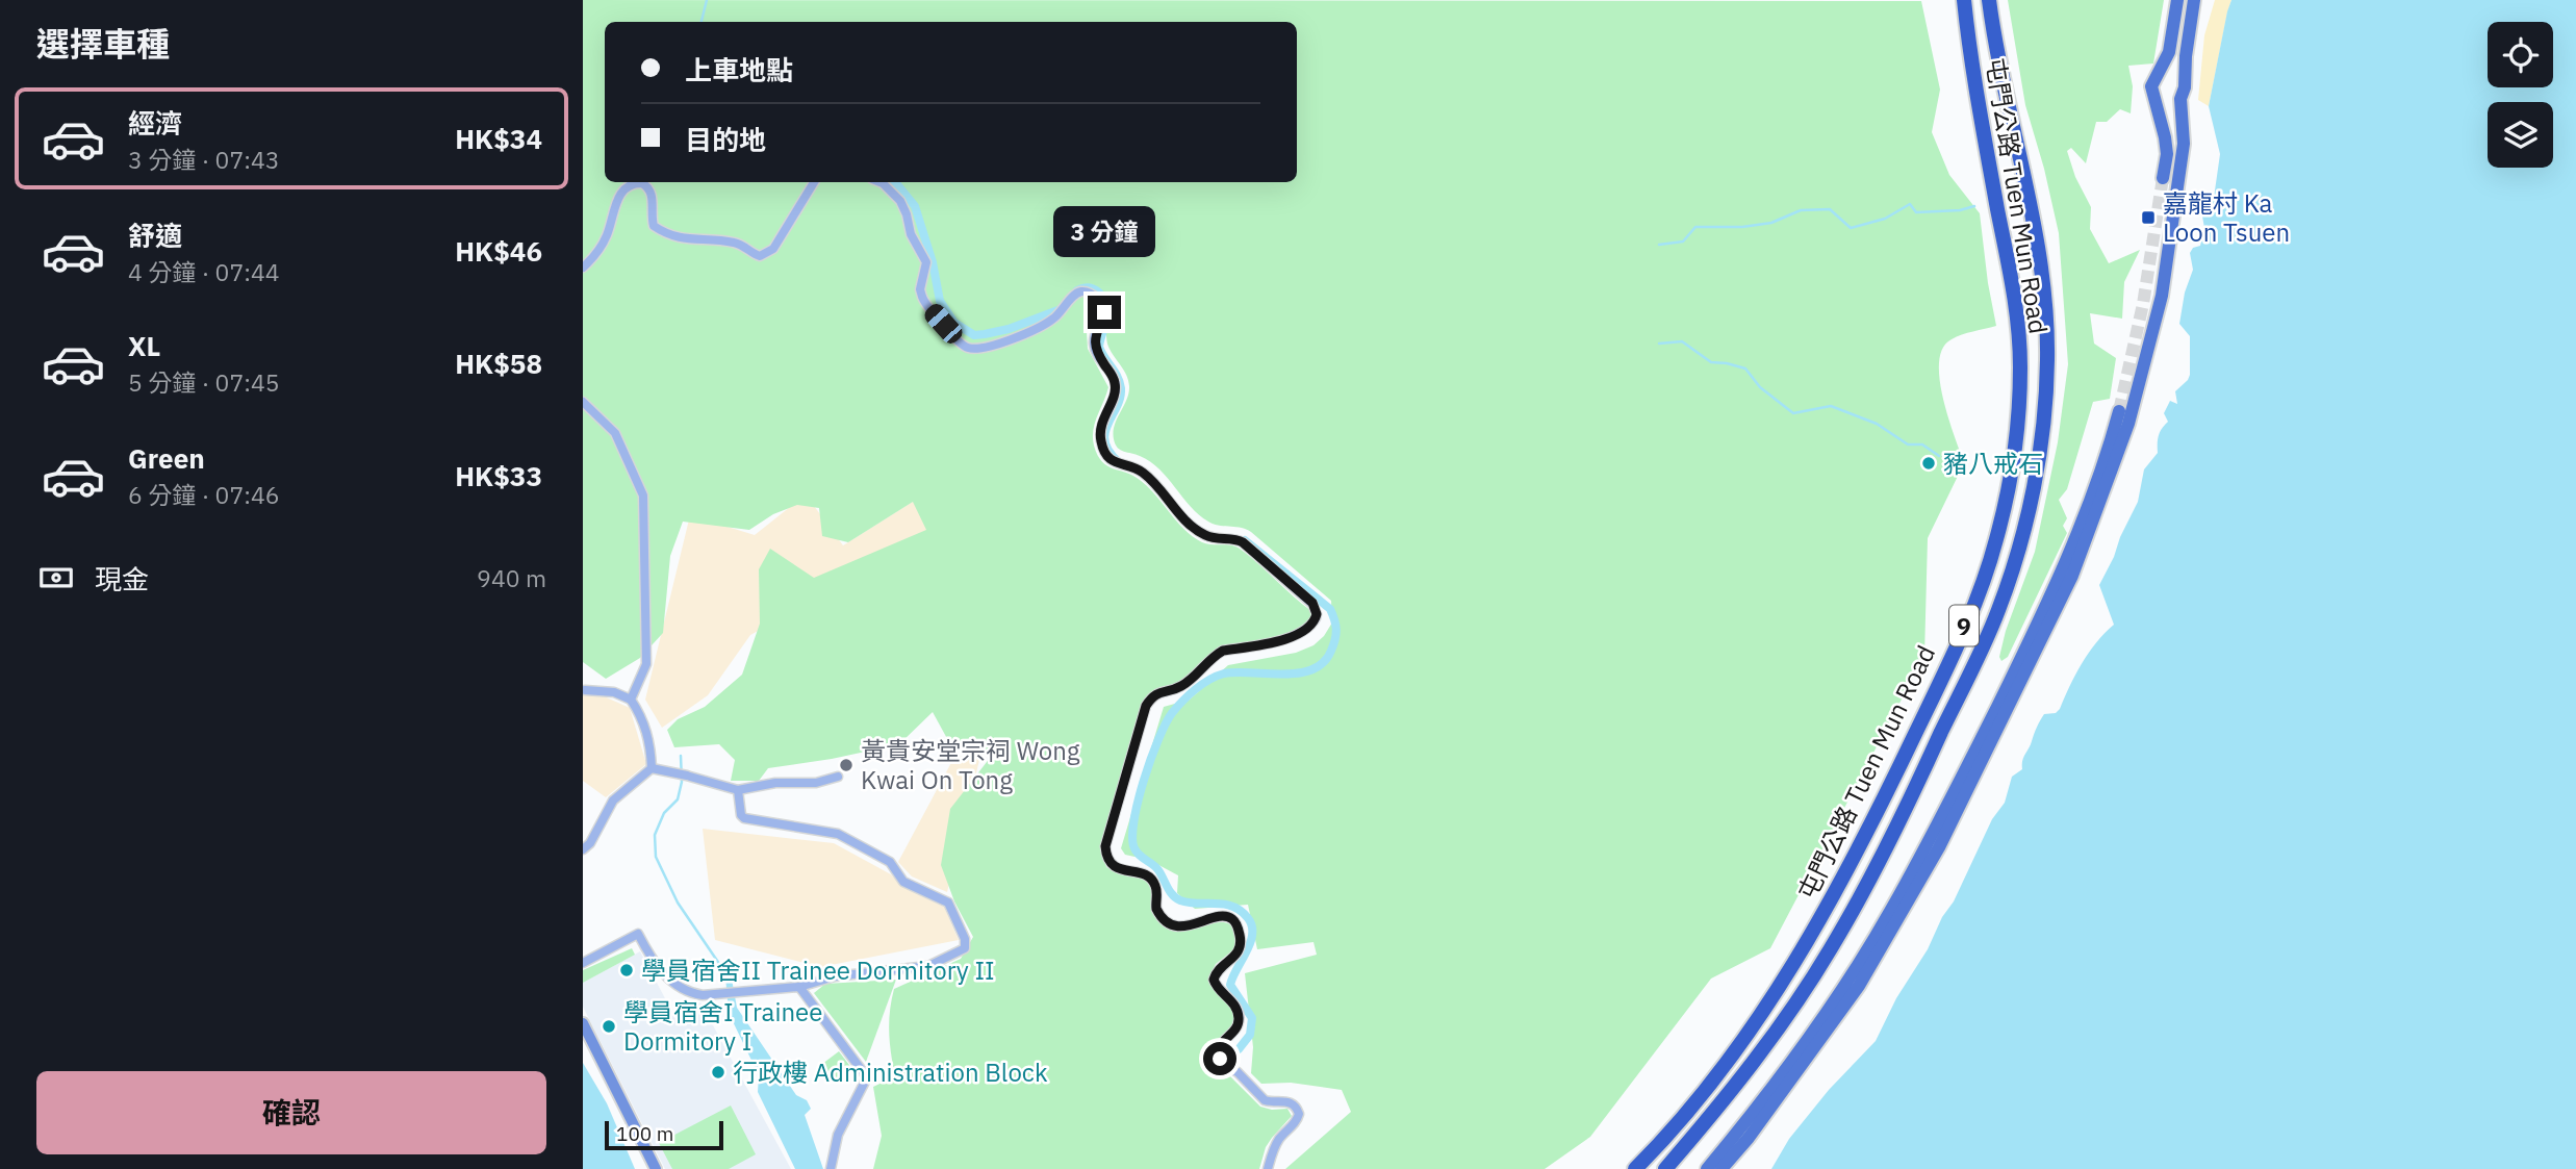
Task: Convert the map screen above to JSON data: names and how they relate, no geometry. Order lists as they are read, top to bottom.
{
  "streets": {
    "highway": ["屯門公路 Tuen Mun Road", "9"]
  },
  "places": {
    "transit": ["嘉龍村 Ka Loon Tsuen"],
    "other": [
      "豬八戒石",
      "黃貴安堂宗祠 Wong Kwai On Tong",
      "學員宿舍II Trainee Dormitory II",
      "學員宿舍I Trainee Dormitory I",
      "行政樓 Administration Block"
    ]
  },
  "scale_bar": "100 m",
  "page": {
    "heading": "選擇車種",
    "banner": ["上車地點", "目的地"],
    "list": [
      {
        "name": "經濟",
        "note": "3 分鐘 · 07:43",
        "value": "HK$34"
      },
      {
        "name": "舒適",
        "note": "4 分鐘 · 07:44",
        "value": "HK$46"
      },
      {
        "name": "XL",
        "note": "5 分鐘 · 07:45",
        "value": "HK$58"
      },
      {
        "name": "Green",
        "note": "6 分鐘 · 07:46",
        "value": "HK$33"
      }
    ],
    "bubble": "3 分鐘",
    "pay": ["現金", "940 m"],
    "buttons": "確認",
    "scale": "100 m"
  }
}
